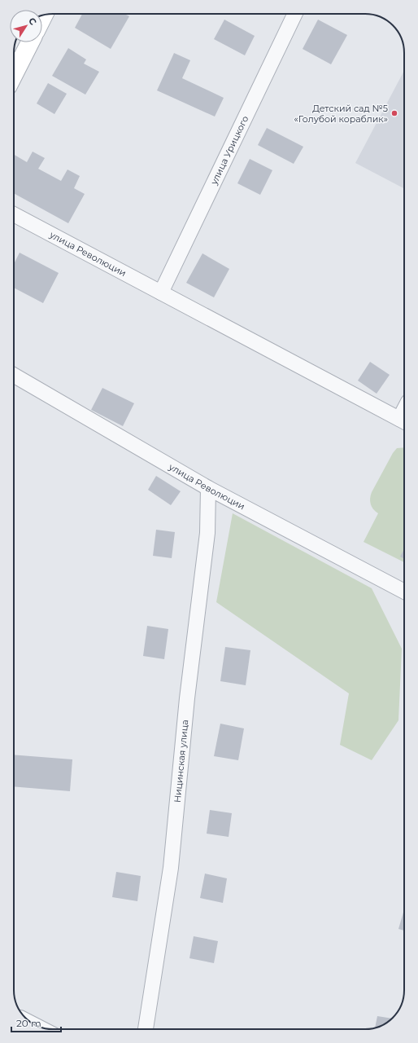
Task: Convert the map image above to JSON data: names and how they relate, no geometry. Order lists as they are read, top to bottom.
{
  "streets": {
    "street": ["улица Урицкого", "улица Революции", "Ницинская улица"]
  },
  "crossings": [
    ["улица Урицкого", "улица Революции"],
    ["улица Революции", "Ницинская улица"]
  ],
  "places": ["Детский сад №5 «Голубой кораблик»"],
  "scale_bar": "20 m",
  "north": "top right"
}
